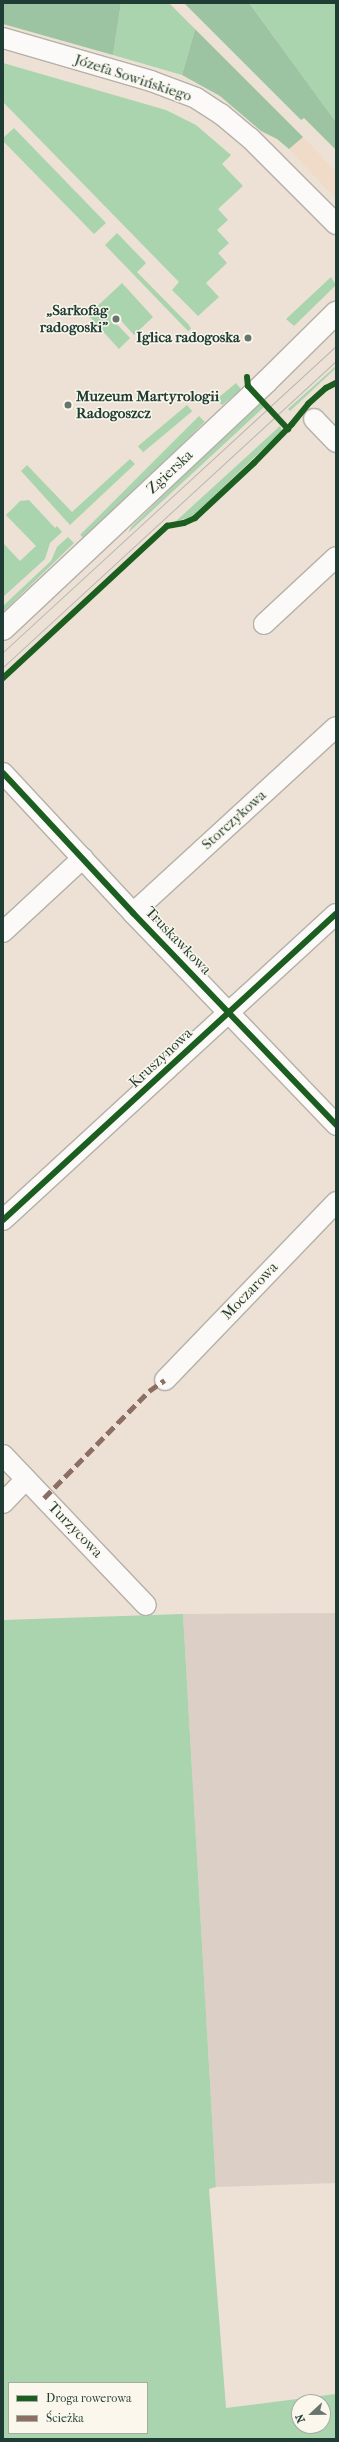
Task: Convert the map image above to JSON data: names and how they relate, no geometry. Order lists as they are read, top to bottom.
{
  "streets": {
    "main road": ["Zgierska"],
    "street": [
      "Józefa Sowińskiego",
      "Storczykowa",
      "Truskawkowa",
      "Kruszynowa",
      "Moczarowa",
      "Turzycowa"
    ]
  },
  "crossings": [
    ["Storczykowa", "Truskawkowa"],
    ["Truskawkowa", "Kruszynowa"]
  ],
  "places": ["„Sarkofag radogoski”", "Iglica radogoska", "Muzeum Martyrologii Radogoszcz"],
  "legend": ["Droga rowerowa", "Ścieżka"],
  "north": "left"
}
